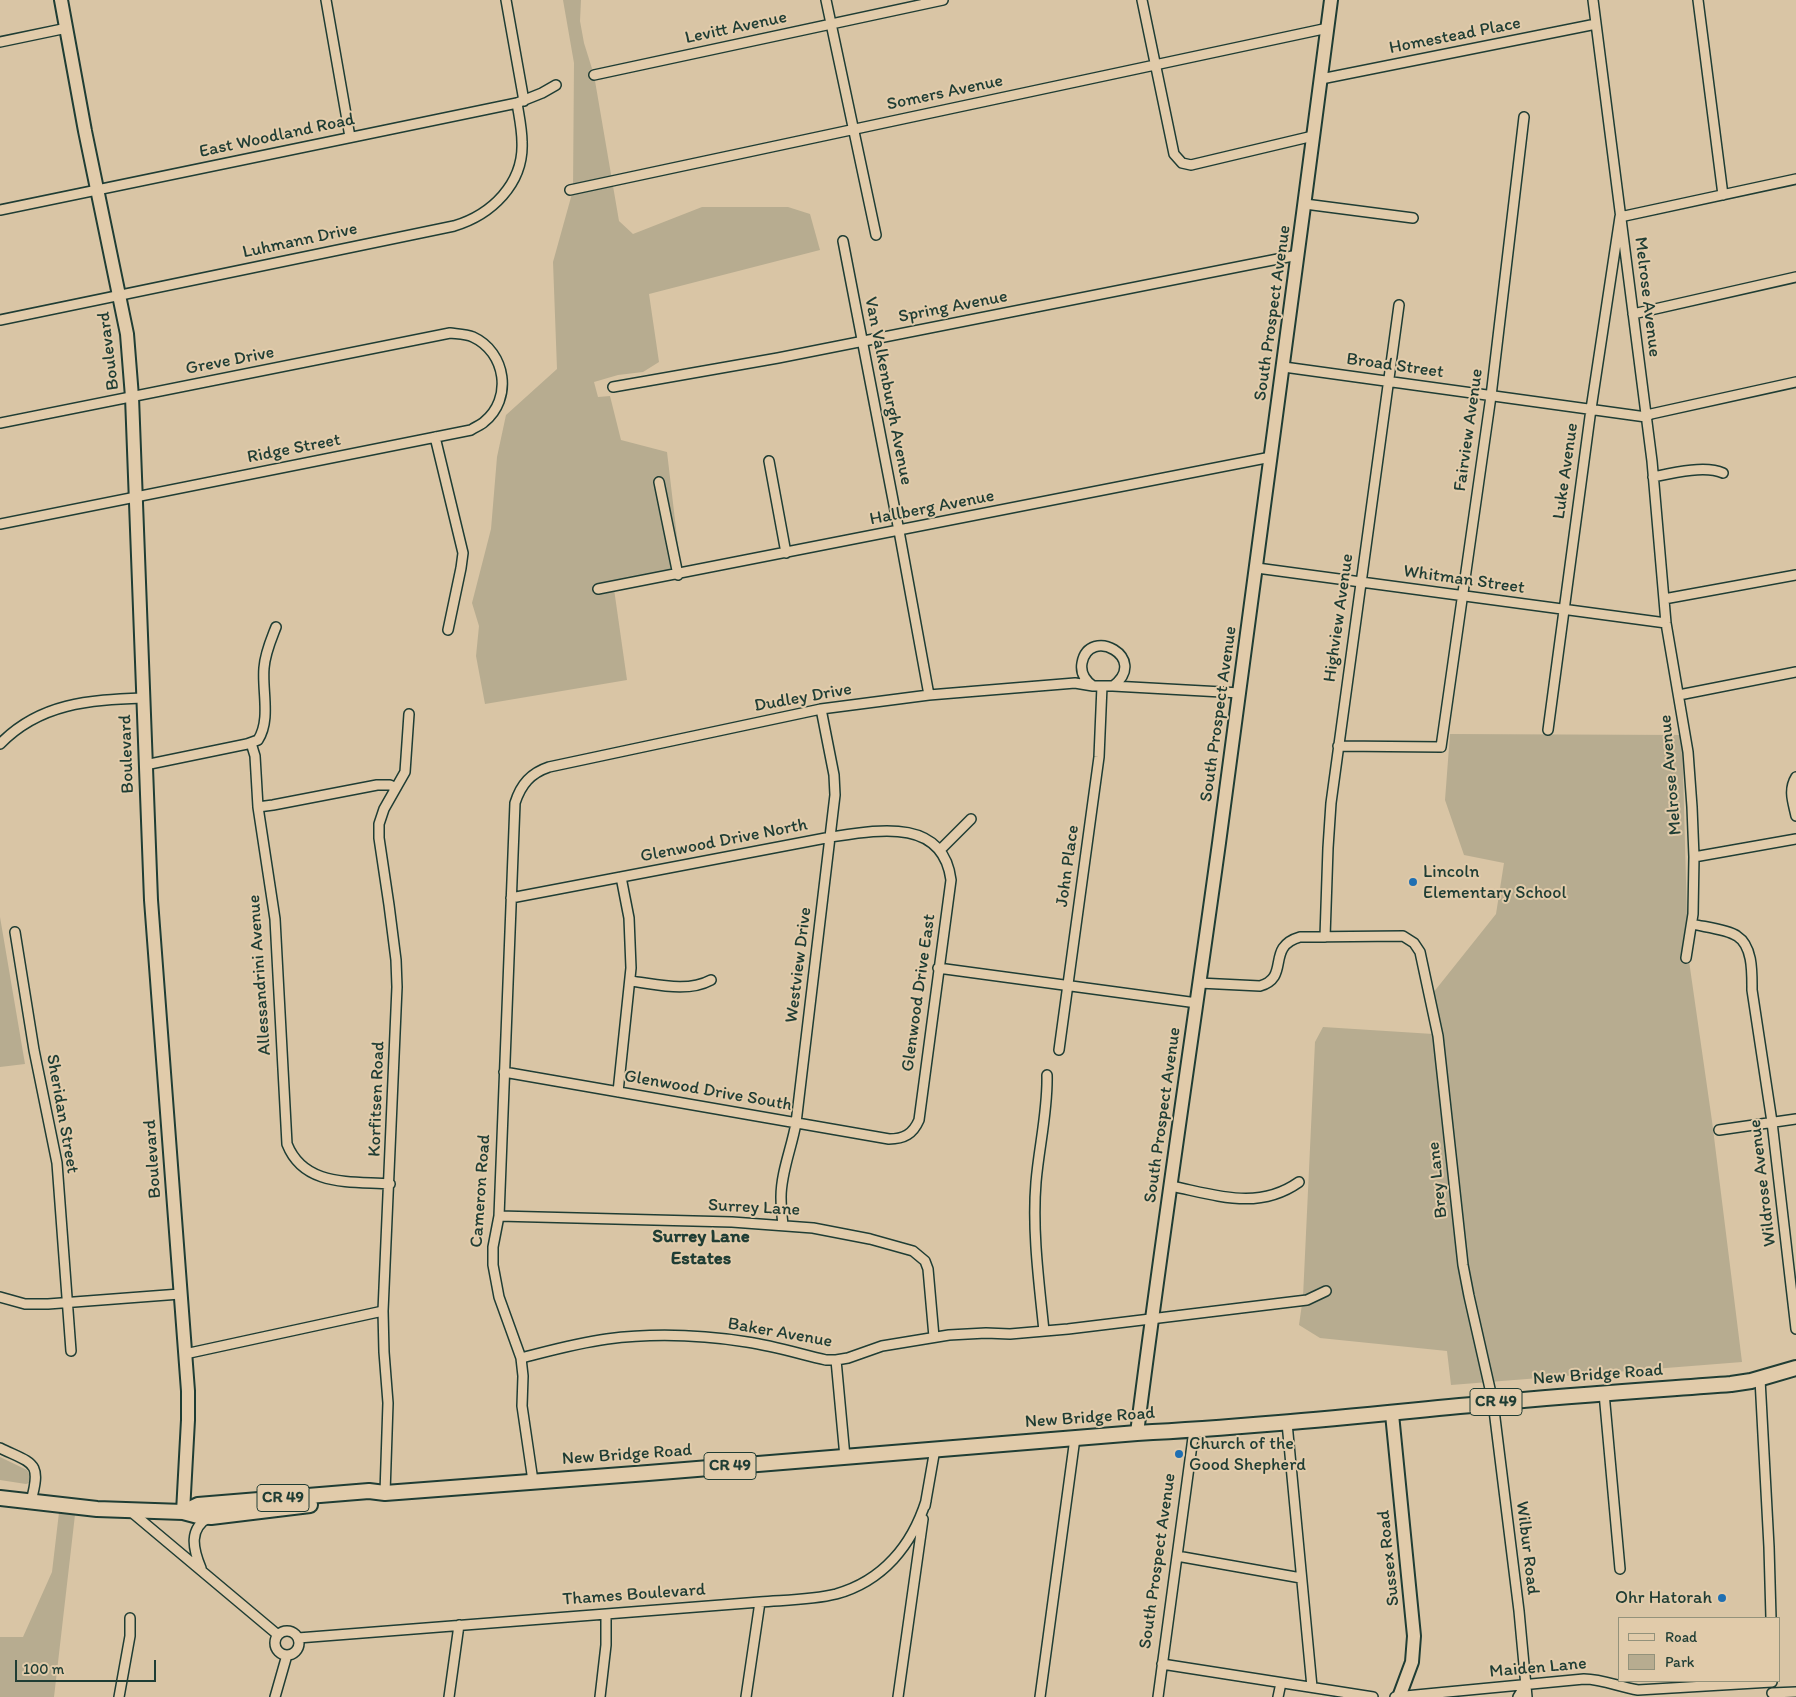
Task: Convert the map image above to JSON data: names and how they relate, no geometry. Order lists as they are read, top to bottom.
{
  "streets": {
    "main road": ["New Bridge Road", "CR 49"],
    "street": [
      "Levitt Avenue",
      "Homestead Place",
      "Somers Avenue",
      "East Woodland Road",
      "Luhmann Drive",
      "Melrose Avenue",
      "Spring Avenue",
      "South Prospect Avenue",
      "Boulevard",
      "Greve Drive",
      "Broad Street",
      "Van Valkenburgh Avenue",
      "Fairview Avenue",
      "Ridge Street",
      "Luke Avenue",
      "Hallberg Avenue",
      "Whitman Street",
      "Highview Avenue",
      "Dudley Drive",
      "Glenwood Drive North",
      "John Place",
      "Westview Drive",
      "Allessandrini Avenue",
      "Glenwood Drive East",
      "Glenwood Drive South",
      "Korfitsen Road",
      "Sheridan Street",
      "Brey Lane",
      "Wildrose Avenue",
      "Cameron Road",
      "Surrey Lane",
      "Baker Avenue",
      "Wilbur Road",
      "Sussex Road",
      "Thames Boulevard",
      "Maiden Lane"
    ]
  },
  "crossings": [
    ["Homestead Place", "Melrose Avenue"],
    ["Homestead Place", "South Prospect Avenue"],
    ["Somers Avenue", "South Prospect Avenue"],
    ["East Woodland Road", "Luhmann Drive"],
    ["East Woodland Road", "Boulevard"],
    ["Luhmann Drive", "Boulevard"],
    ["Melrose Avenue", "Broad Street"],
    ["Melrose Avenue", "Luke Avenue"],
    ["Melrose Avenue", "Whitman Street"],
    ["Melrose Avenue", "Wildrose Avenue"],
    ["Spring Avenue", "South Prospect Avenue"],
    ["Spring Avenue", "Van Valkenburgh Avenue"],
    ["South Prospect Avenue", "Broad Street"],
    ["South Prospect Avenue", "Hallberg Avenue"],
    ["South Prospect Avenue", "Whitman Street"],
    ["South Prospect Avenue", "Dudley Drive"],
    ["South Prospect Avenue", "Baker Avenue"],
    ["South Prospect Avenue", "New Bridge Road"],
    ["Boulevard", "Greve Drive"],
    ["Boulevard", "Ridge Street"],
    ["Boulevard", "New Bridge Road"],
    ["Greve Drive", "Ridge Street"],
    ["Broad Street", "Fairview Avenue"],
    ["Broad Street", "Luke Avenue"],
    ["Broad Street", "Highview Avenue"],
    ["Van Valkenburgh Avenue", "Hallberg Avenue"],
    ["Van Valkenburgh Avenue", "Dudley Drive"],
    ["Fairview Avenue", "Whitman Street"],
    ["Fairview Avenue", "Highview Avenue"],
    ["Luke Avenue", "Whitman Street"],
    ["Whitman Street", "Highview Avenue"],
    ["Highview Avenue", "Brey Lane"],
    ["Dudley Drive", "John Place"],
    ["Dudley Drive", "Westview Drive"],
    ["Dudley Drive", "Cameron Road"],
    ["Glenwood Drive North", "Westview Drive"],
    ["Glenwood Drive North", "Glenwood Drive East"],
    ["Glenwood Drive North", "Cameron Road"],
    ["Westview Drive", "Glenwood Drive South"],
    ["Westview Drive", "Surrey Lane"],
    ["Allessandrini Avenue", "Korfitsen Road"],
    ["Glenwood Drive East", "Glenwood Drive South"],
    ["Glenwood Drive South", "Cameron Road"],
    ["Korfitsen Road", "New Bridge Road"],
    ["Brey Lane", "New Bridge Road"],
    ["Brey Lane", "Wilbur Road"],
    ["Cameron Road", "Surrey Lane"],
    ["Cameron Road", "Baker Avenue"],
    ["Cameron Road", "New Bridge Road"],
    ["Surrey Lane", "Baker Avenue"],
    ["New Bridge Road", "CR 49"],
    ["New Bridge Road", "Wilbur Road"],
    ["New Bridge Road", "Sussex Road"],
    ["Wilbur Road", "Maiden Lane"],
    ["Sussex Road", "Maiden Lane"]
  ],
  "districts": ["Surrey Lane Estates"],
  "places": ["Lincoln Elementary School", "Church of the Good Shepherd", "Ohr Hatorah"],
  "legend": ["Road", "Park"],
  "scale_bar": "100 m"
}
